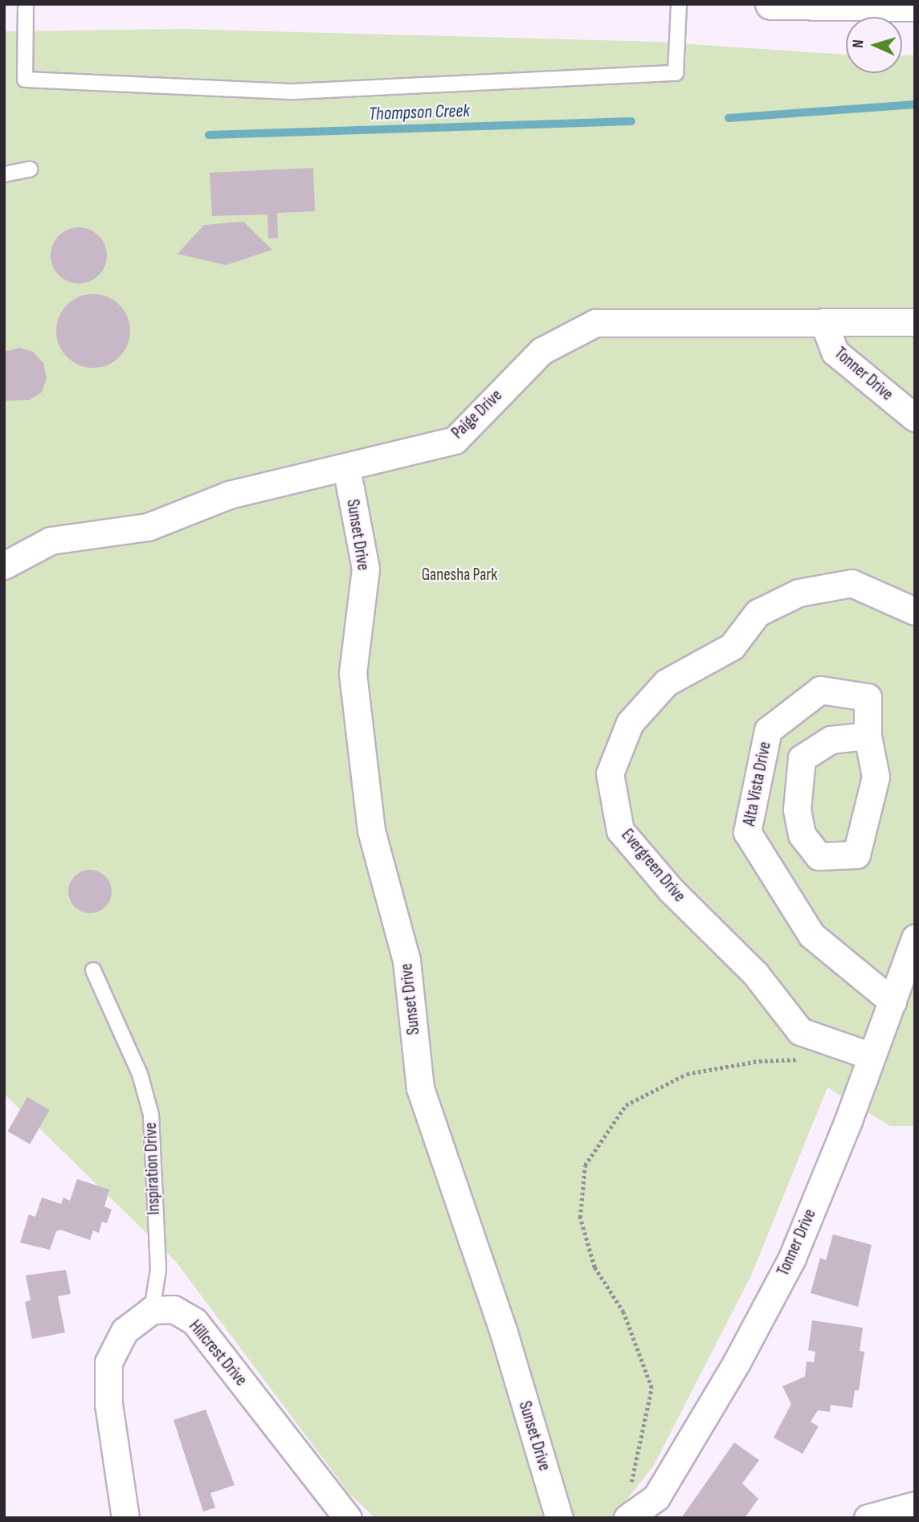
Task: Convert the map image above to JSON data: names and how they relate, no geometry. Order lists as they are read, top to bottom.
{
  "streets": {
    "street": [
      "Tonner Drive",
      "Paige Drive",
      "Sunset Drive",
      "Alta Vista Drive",
      "Evergreen Drive",
      "Hillcrest Drive"
    ],
    "lane": ["Inspiration Drive"]
  },
  "crossings": [
    ["Tonner Drive", "Paige Drive"],
    ["Tonner Drive", "Alta Vista Drive"],
    ["Tonner Drive", "Evergreen Drive"],
    ["Paige Drive", "Sunset Drive"],
    ["Inspiration Drive", "Hillcrest Drive"]
  ],
  "water": ["Thompson Creek"],
  "parks": ["Ganesha Park"],
  "north": "left"
}
